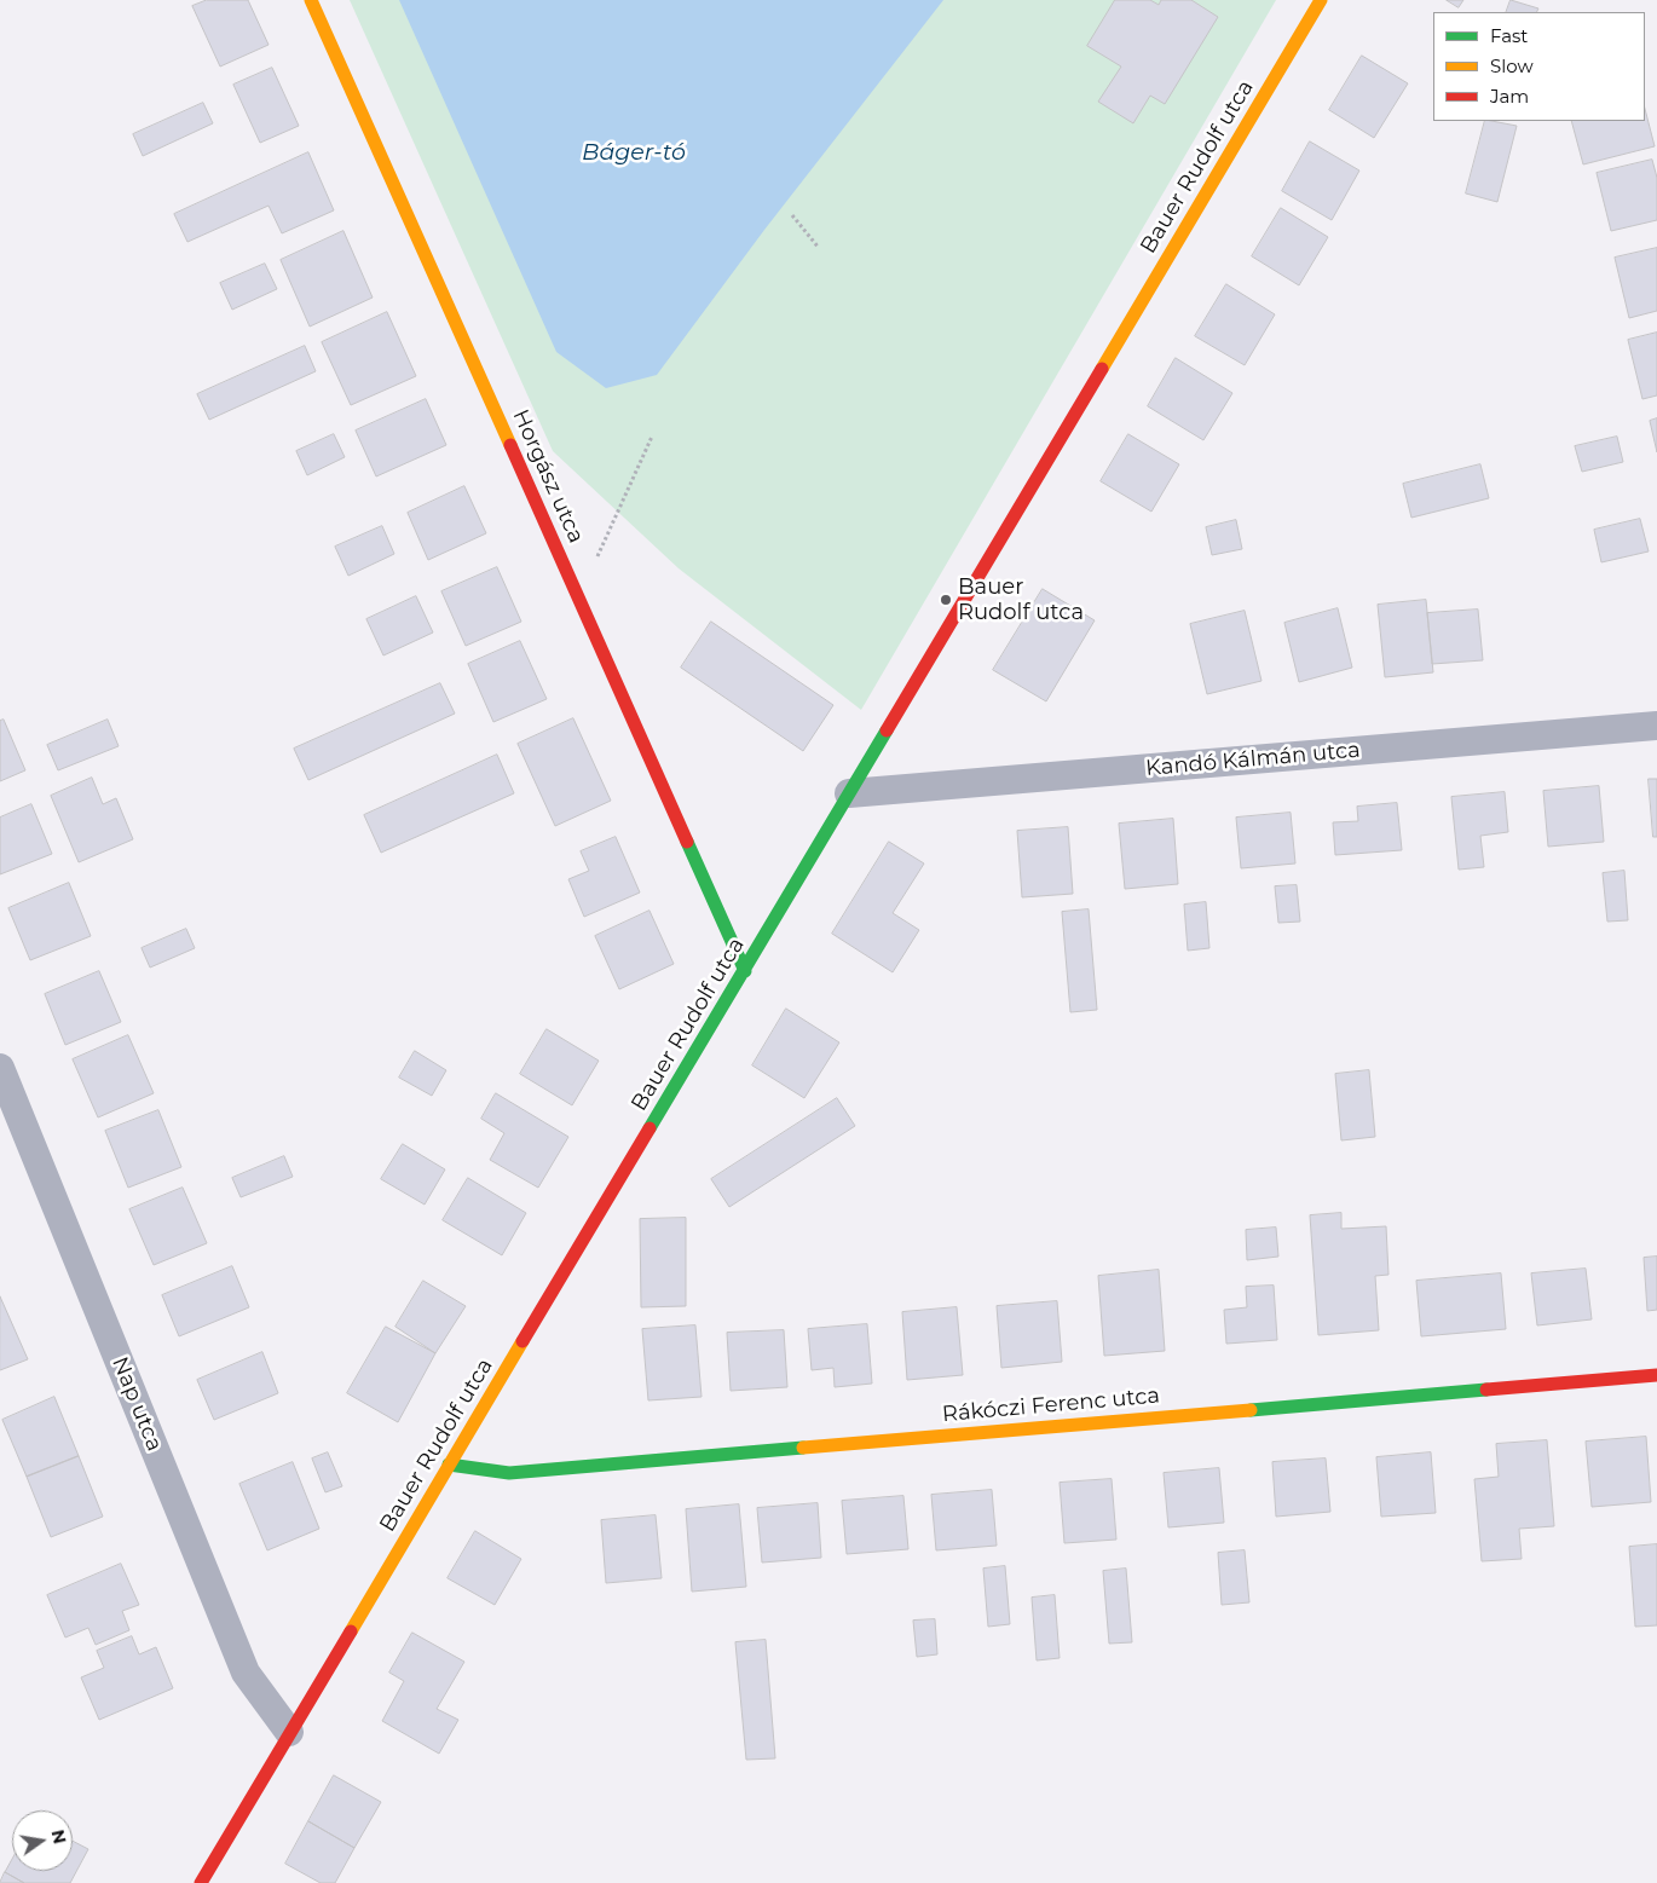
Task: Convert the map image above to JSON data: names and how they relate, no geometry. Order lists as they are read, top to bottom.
{
  "streets": {
    "street": [
      "Bauer Rudolf utca",
      "Horgász utca",
      "Kandó Kálmán utca",
      "Nap utca",
      "Rákóczi Ferenc utca"
    ]
  },
  "crossings": [
    ["Bauer Rudolf utca", "Horgász utca"],
    ["Bauer Rudolf utca", "Kandó Kálmán utca"],
    ["Bauer Rudolf utca", "Nap utca"],
    ["Bauer Rudolf utca", "Rákóczi Ferenc utca"]
  ],
  "water": ["Báger-tó"],
  "places": ["Bauer Rudolf utca"],
  "legend": ["Fast", "Slow", "Jam"],
  "north": "right"
}
